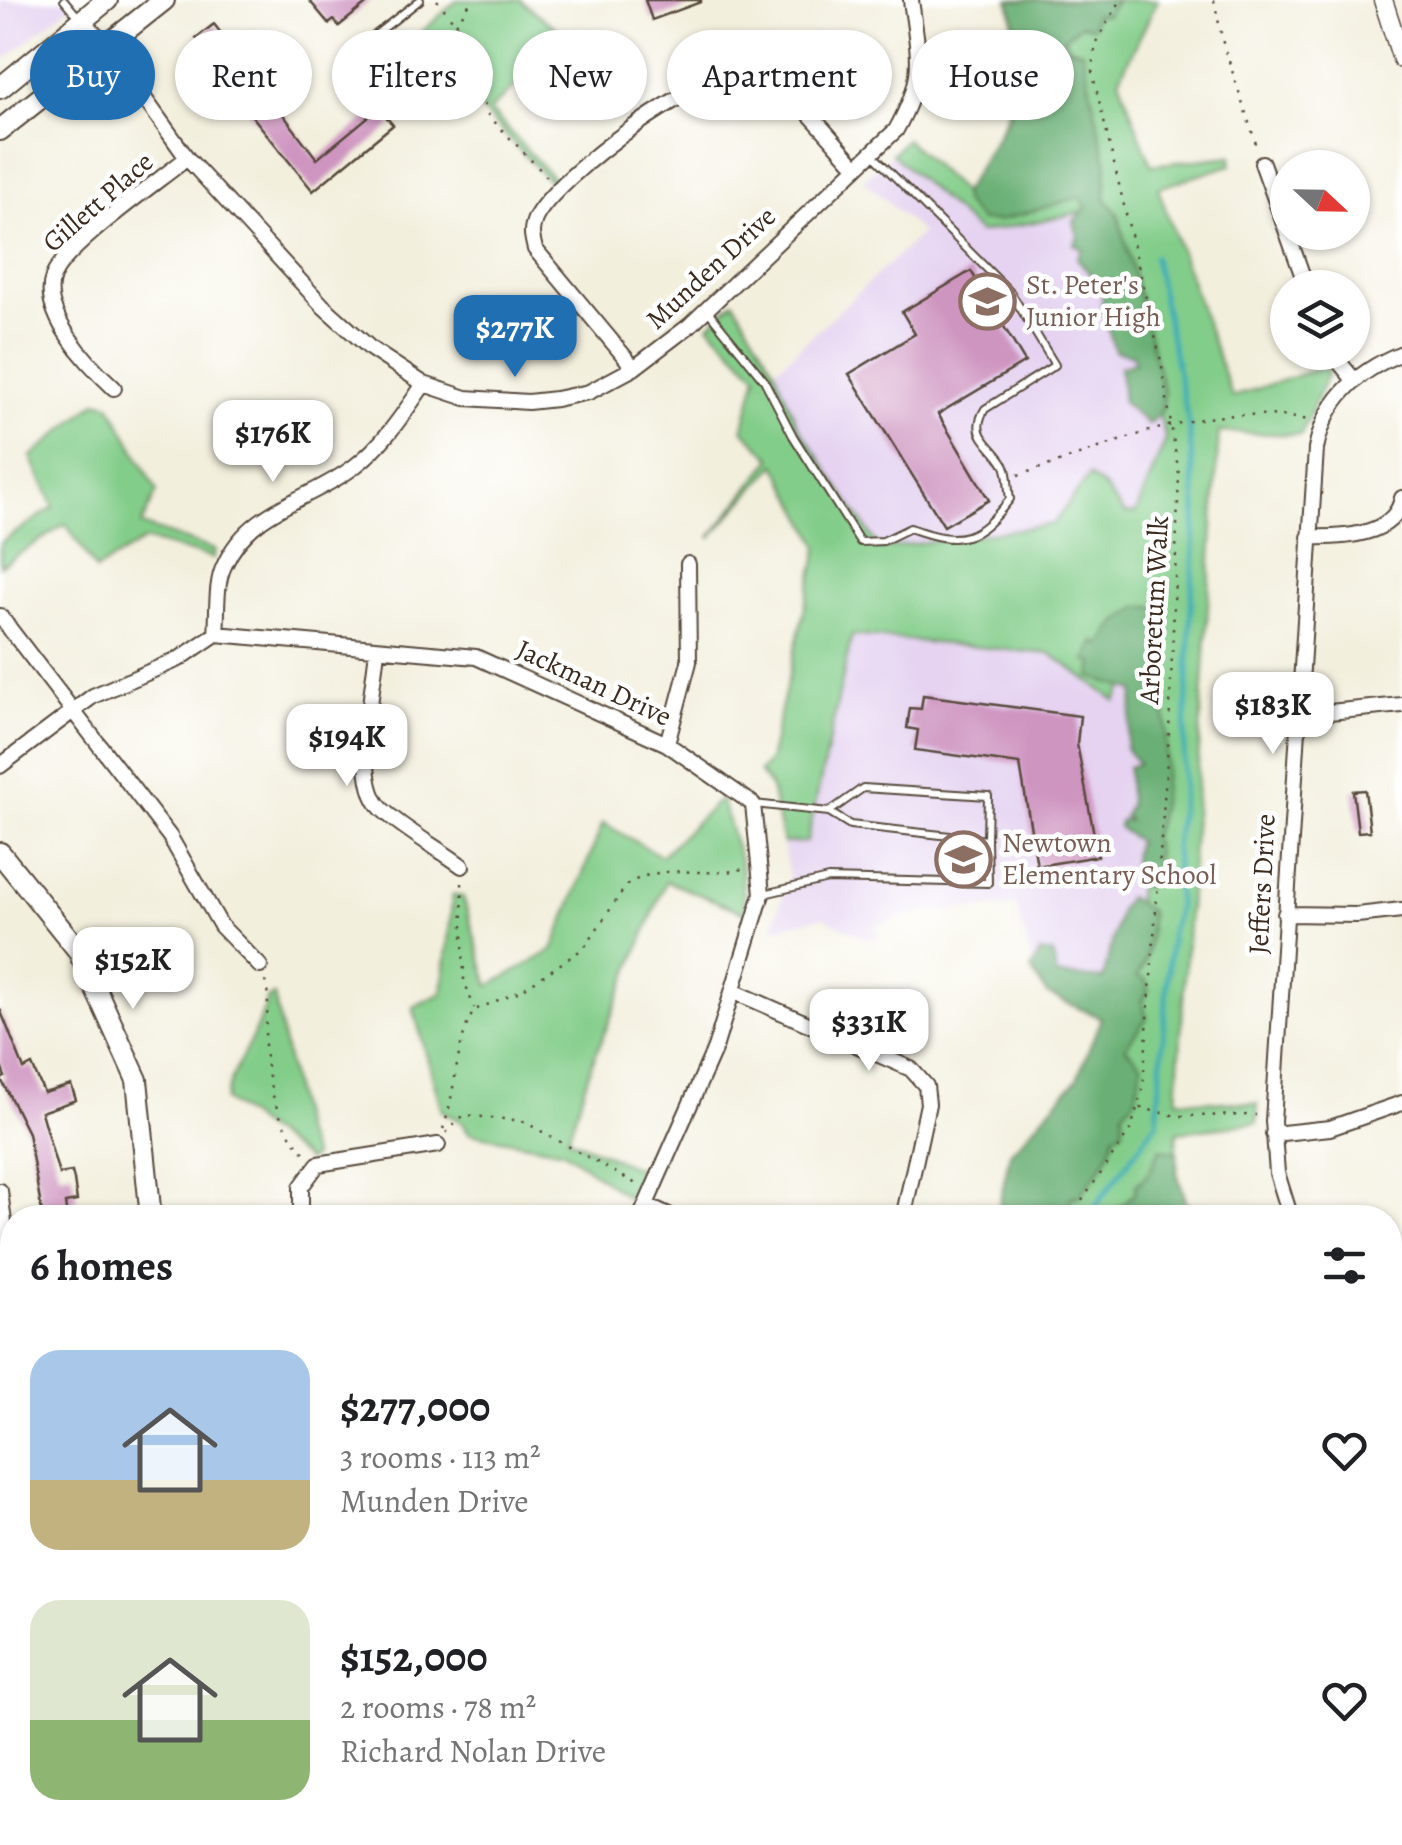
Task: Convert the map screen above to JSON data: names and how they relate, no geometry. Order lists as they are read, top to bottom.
{
  "streets": {
    "street": [
      "Gillett Place",
      "Munden Drive",
      "Jackman Drive",
      "Jeffers Drive"
    ],
    "path": ["Arboretum Walk"]
  },
  "crossings": [
    ["Gillett Place", "Munden Drive"]
  ],
  "places": {
    "school or university": ["St. Peter's Junior High", "Newtown Elementary School"]
  },
  "north": "right",
  "page": {
    "chip": [
      "Buy",
      "Rent",
      "Filters",
      "New",
      "Apartment",
      "House"
    ],
    "price": [
      "$277K",
      "$176K",
      "$183K",
      "$194K",
      "$152K",
      "$331K"
    ],
    "heading": "6 homes",
    "list": [
      {
        "name": "$277,000",
        "note": "3 rooms · 113 m² · Munden Drive"
      },
      {
        "name": "$152,000",
        "note": "2 rooms · 78 m² · Richard Nolan Drive"
      }
    ]
  }
}
